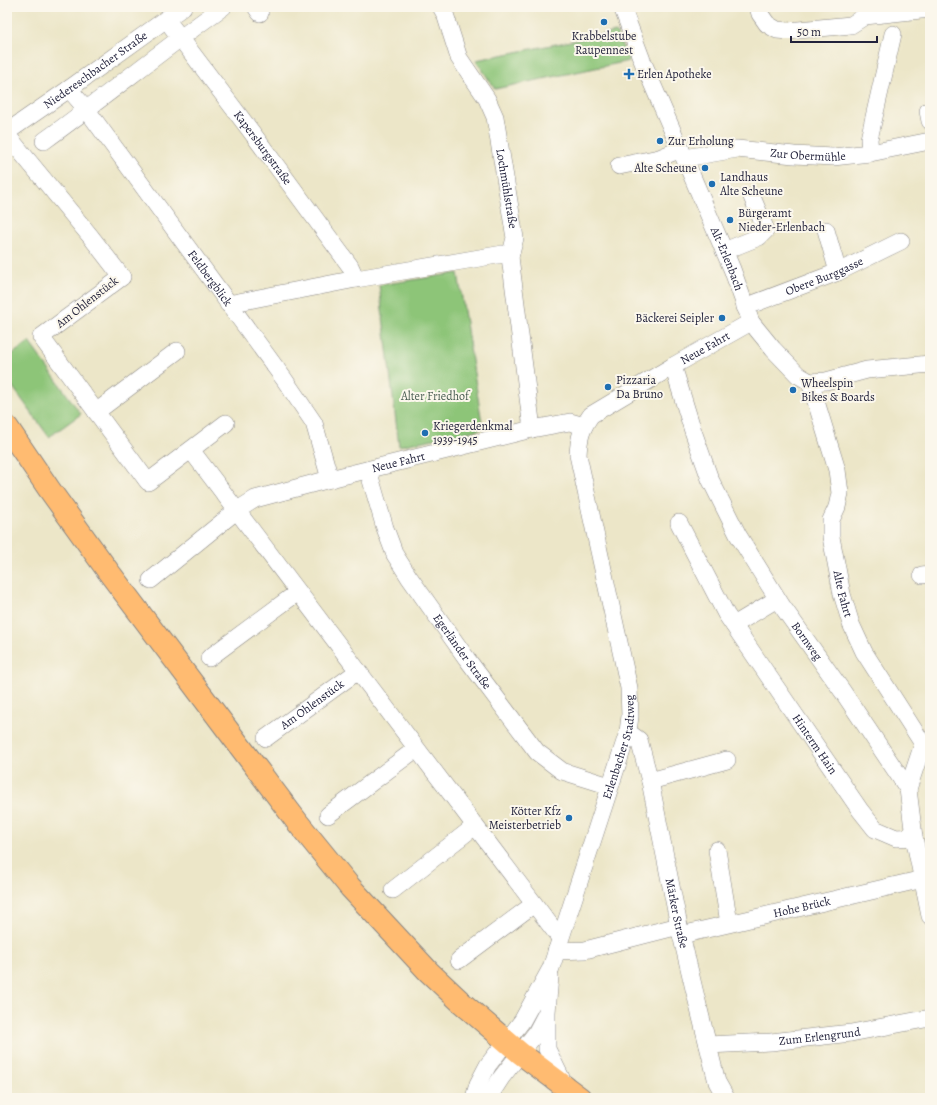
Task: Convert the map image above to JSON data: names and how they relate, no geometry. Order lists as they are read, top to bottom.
{
  "streets": {
    "street": [
      "Niedereschbacher Straße",
      "Kapersburgstraße",
      "Zur Obermühle",
      "Lochmühlstraße",
      "Alt-Erlenbach",
      "Obere Burggasse",
      "Feldbergblick",
      "Am Ohlenstück",
      "Neue Fahrt",
      "Alte Fahrt",
      "Bornweg",
      "Egerländer Straße",
      "Hinterm Hain",
      "Erlenbacher Stadtweg",
      "Hohe Brück",
      "Märker Straße",
      "Zum Erlengrund"
    ]
  },
  "crossings": [
    ["Niedereschbacher Straße", "Kapersburgstraße"],
    ["Niedereschbacher Straße", "Feldbergblick"],
    ["Niedereschbacher Straße", "Am Ohlenstück"],
    ["Zur Obermühle", "Alt-Erlenbach"],
    ["Lochmühlstraße", "Neue Fahrt"],
    ["Alt-Erlenbach", "Obere Burggasse"],
    ["Alt-Erlenbach", "Neue Fahrt"],
    ["Alt-Erlenbach", "Alte Fahrt"],
    ["Obere Burggasse", "Neue Fahrt"],
    ["Feldbergblick", "Neue Fahrt"],
    ["Neue Fahrt", "Bornweg"],
    ["Neue Fahrt", "Egerländer Straße"],
    ["Neue Fahrt", "Erlenbacher Stadtweg"],
    ["Alte Fahrt", "Bornweg"],
    ["Bornweg", "Hinterm Hain"],
    ["Bornweg", "Hohe Brück"],
    ["Egerländer Straße", "Erlenbacher Stadtweg"],
    ["Erlenbacher Stadtweg", "Hohe Brück"],
    ["Erlenbacher Stadtweg", "Märker Straße"],
    ["Hohe Brück", "Märker Straße"],
    ["Märker Straße", "Zum Erlengrund"]
  ],
  "parks": ["Alter Friedhof"],
  "places": {
    "other": [
      "Krabbelstube Raupennest",
      "Zur Erholung",
      "Alte Scheune",
      "Landhaus Alte Scheune",
      "Bürgeramt Nieder-Erlenbach",
      "Bäckerei Seipler",
      "Pizzaria Da Bruno",
      "Wheelspin Bikes & Boards",
      "Kriegerdenkmal 1939-1945",
      "Kötter Kfz Meisterbetrieb"
    ],
    "health": ["Erlen Apotheke"]
  },
  "scale_bar": "50 m"
}
